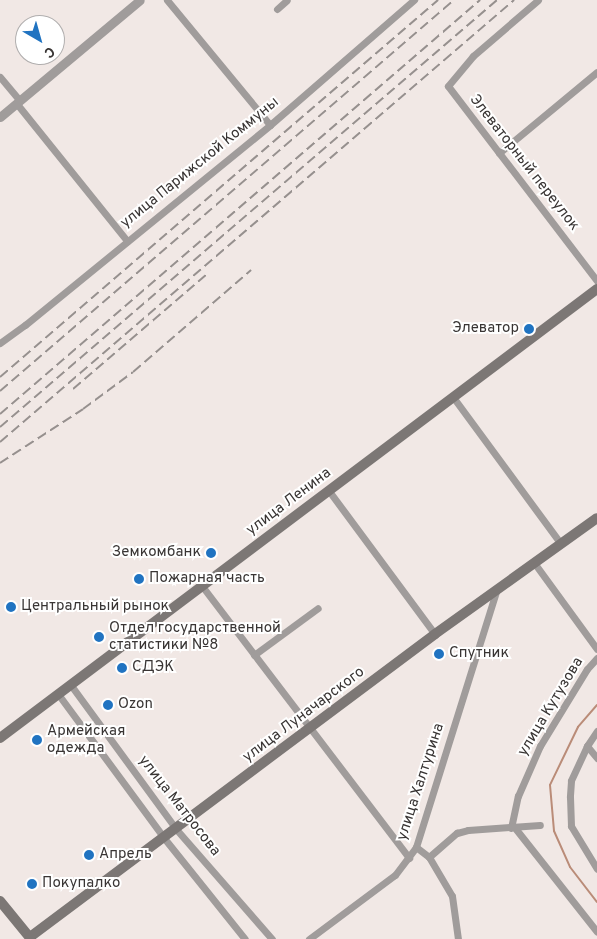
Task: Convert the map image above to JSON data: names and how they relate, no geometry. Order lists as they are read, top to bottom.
{
  "streets": {
    "main road": ["улица Ленина", "улица Луначарского"],
    "street": [
      "улица Парижской Коммуны",
      "Элеваторный переулок",
      "улица Кутузова",
      "улица Халтурина",
      "улица Матросова"
    ]
  },
  "crossings": [
    ["улица Ленина", "улица Матросова"],
    ["улица Луначарского", "улица Халтурина"],
    ["улица Луначарского", "улица Матросова"]
  ],
  "places": [
    "Элеватор",
    "Земкомбанк",
    "Пожарная часть",
    "Центральный рынок",
    "Отдел государственной статистики №8",
    "Спутник",
    "СДЭК",
    "Ozon",
    "Армейская одежда",
    "Апрель",
    "Покупалко"
  ],
  "north": "bottom right"
}
